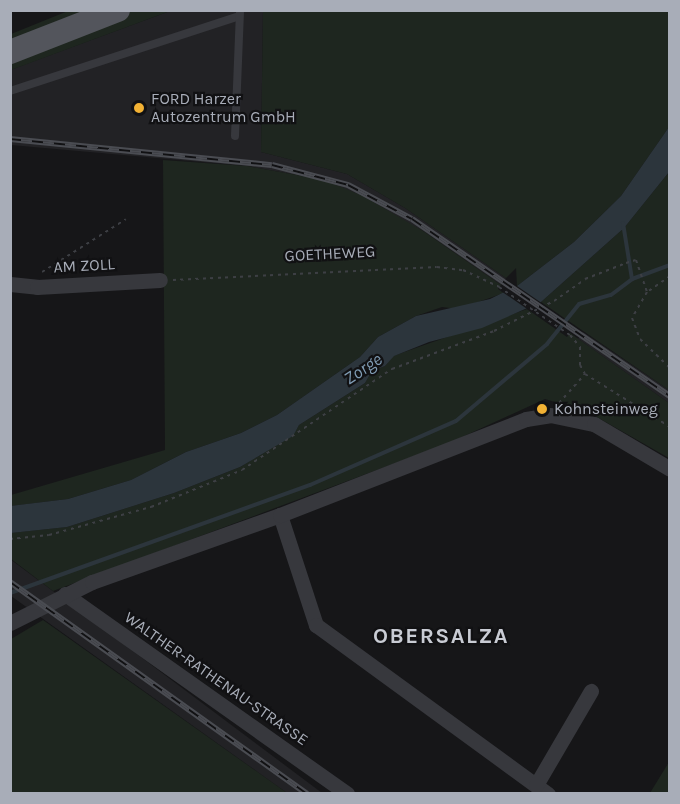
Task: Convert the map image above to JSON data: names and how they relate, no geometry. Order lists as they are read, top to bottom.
{
  "streets": {
    "street": ["AM ZOLL", "WALTHER-RATHENAU-STRASSE"],
    "path": ["GOETHEWEG"]
  },
  "crossings": [
    ["GOETHEWEG", "AM ZOLL"]
  ],
  "districts": ["OBERSALZA"],
  "water": ["Zorge"],
  "places": ["FORD Harzer Autozentrum GmbH", "Kohnsteinweg"]
}
